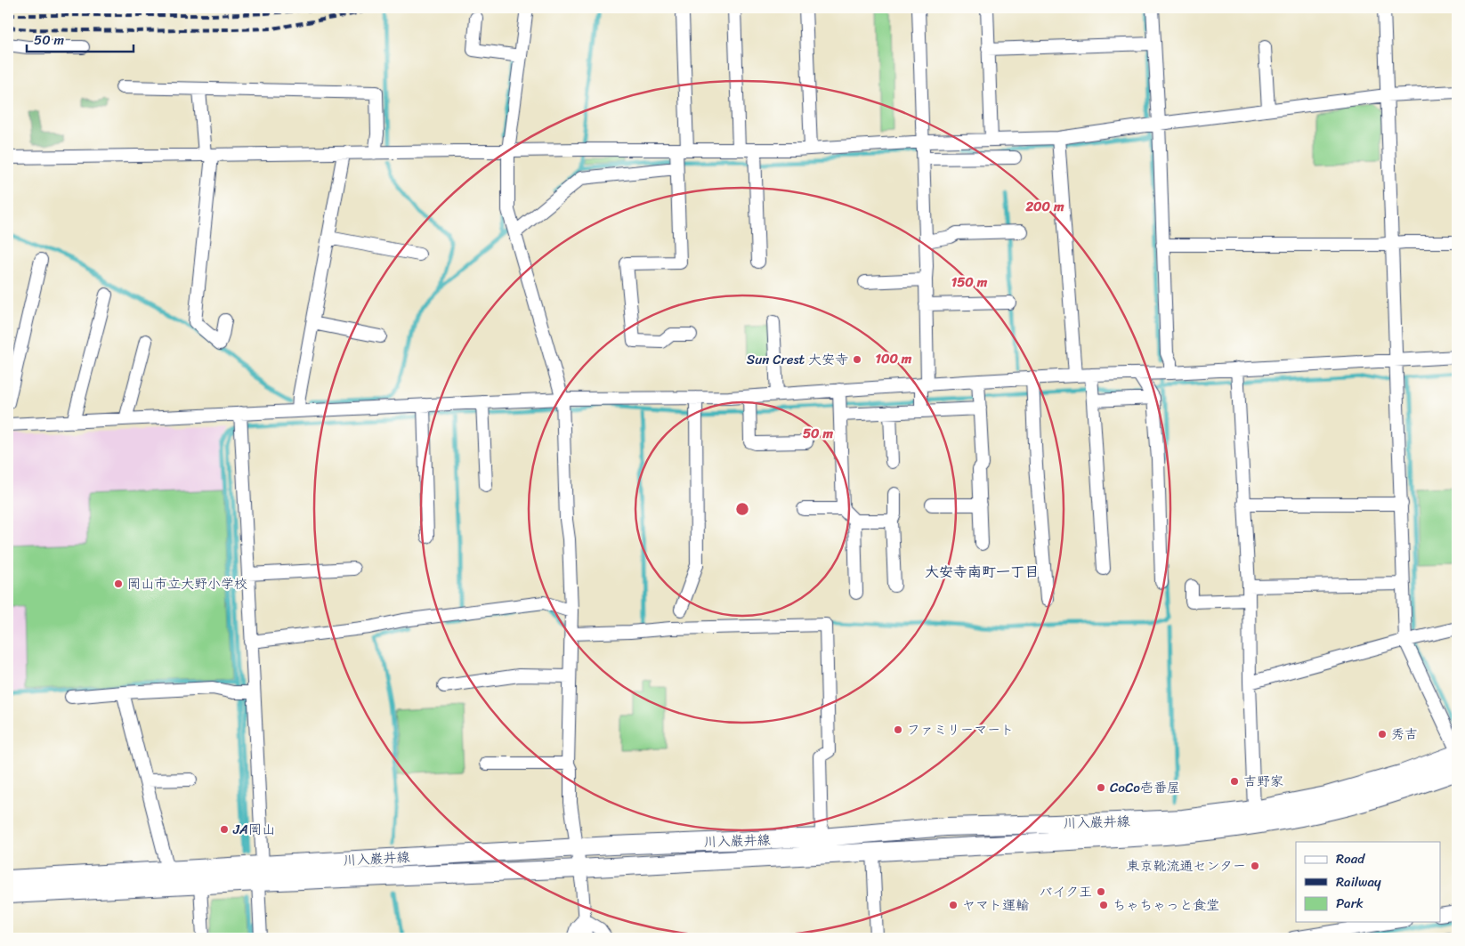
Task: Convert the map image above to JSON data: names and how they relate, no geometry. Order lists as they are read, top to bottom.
{
  "streets": {
    "main road": ["川入巌井線"]
  },
  "districts": ["大安寺南町一丁目"],
  "places": [
    "Sun Crest 大安寺",
    "岡山市立大野小学校",
    "ファミリーマート",
    "秀吉",
    "吉野家",
    "CoCo壱番屋",
    "JA岡山",
    "東京靴流通センター",
    "バイク王",
    "ヤマト運輸",
    "ちゃちゃっと食堂"
  ],
  "legend": ["Road", "Railway", "Park"],
  "scale_bar": "50 m",
  "rings": [
    "200 m",
    "150 m",
    "100 m",
    "50 m"
  ]
}
